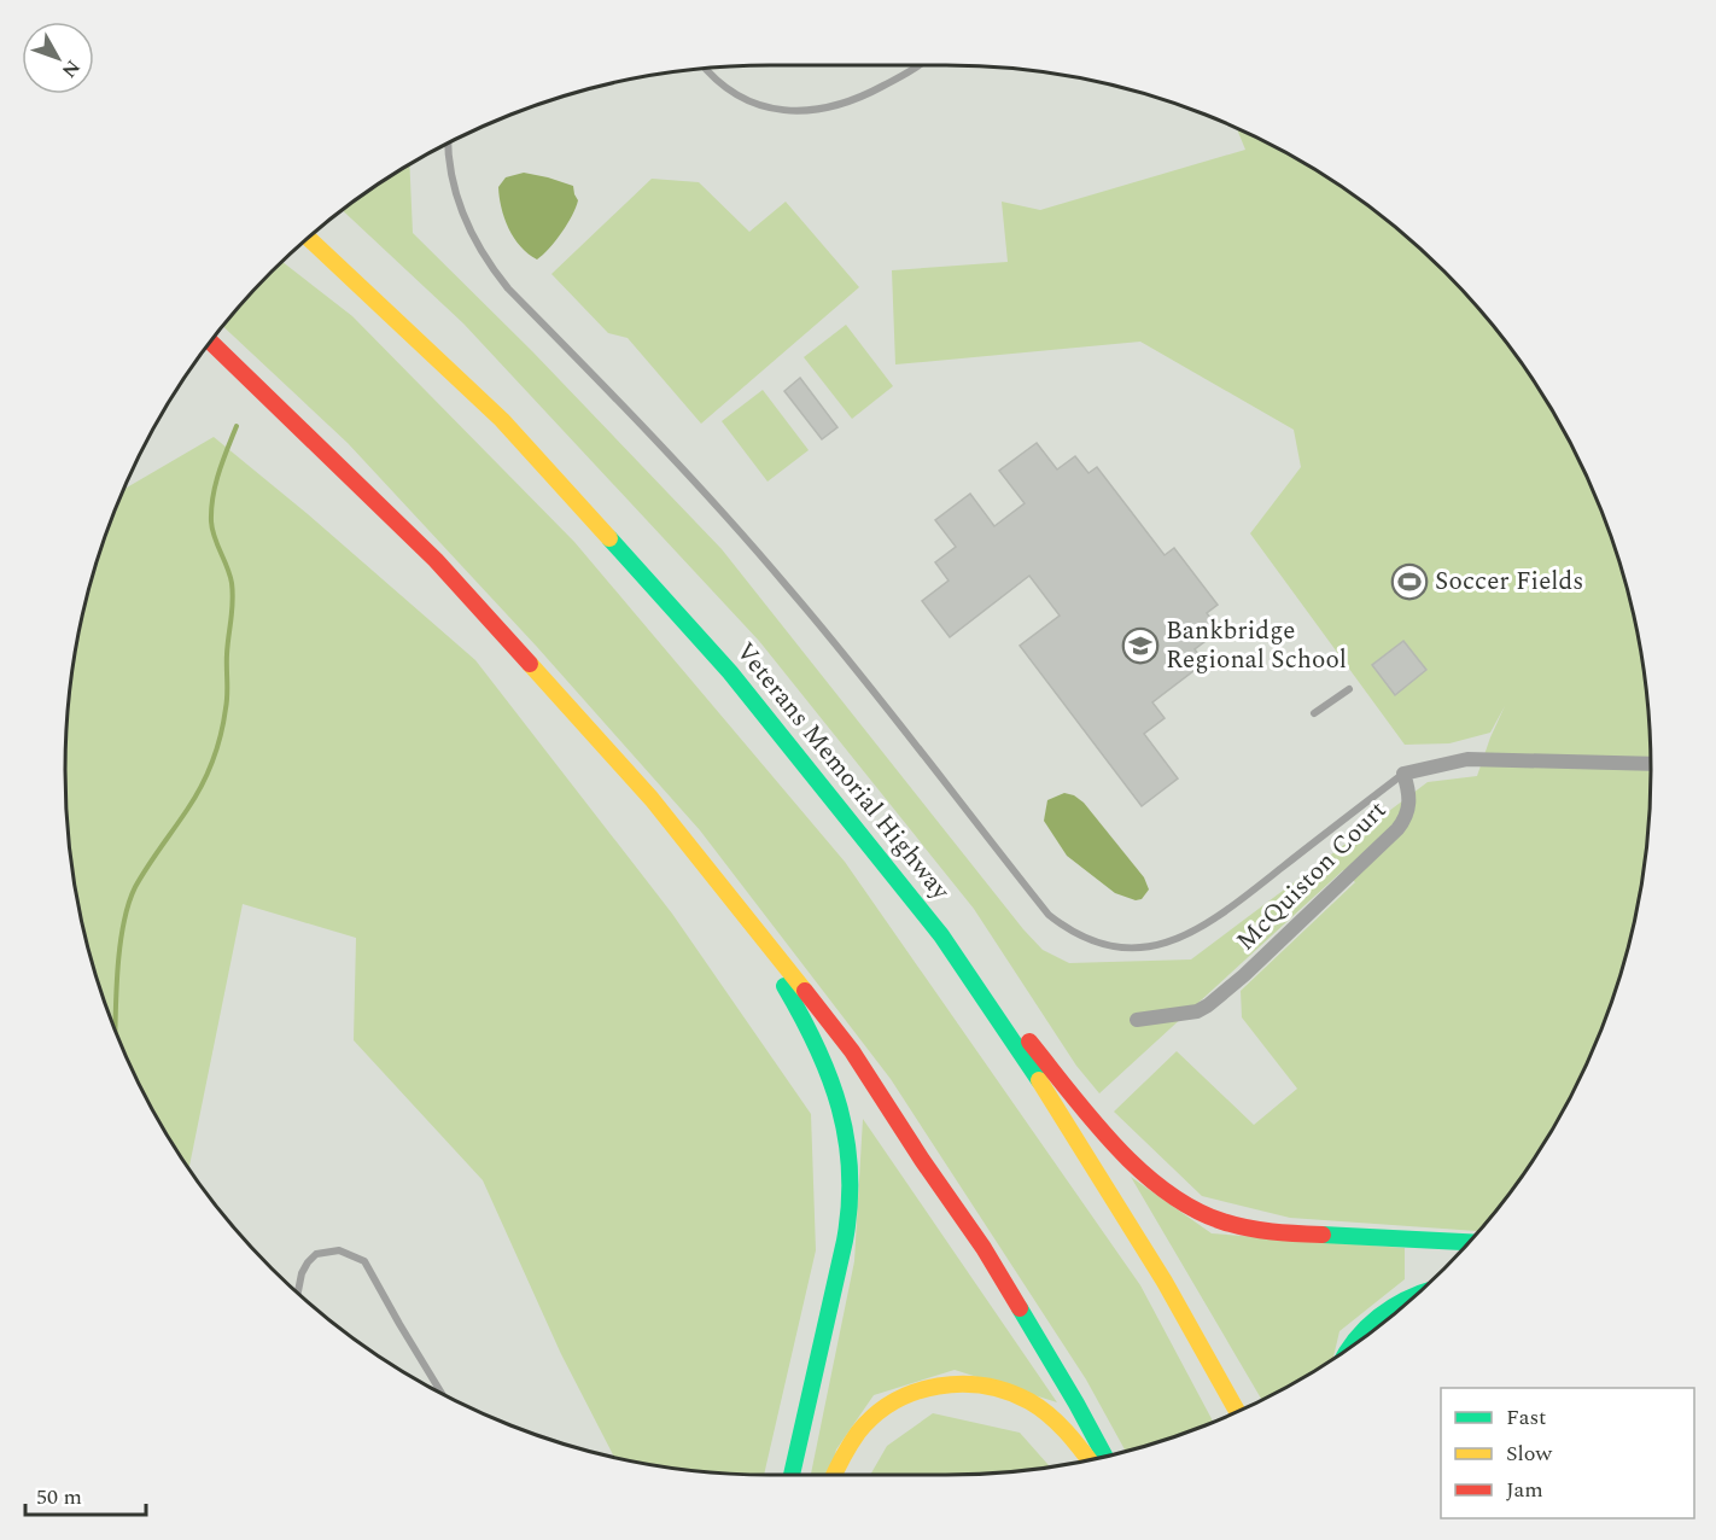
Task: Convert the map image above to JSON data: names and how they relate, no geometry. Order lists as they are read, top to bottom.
{
  "streets": {
    "highway": ["Veterans Memorial Highway"],
    "street": ["McQuiston Court"]
  },
  "places": {
    "sports": ["Soccer Fields"],
    "school or university": ["Bankbridge Regional School"]
  },
  "legend": ["Fast", "Slow", "Jam"],
  "scale_bar": "50 m",
  "north": "bottom right"
}
